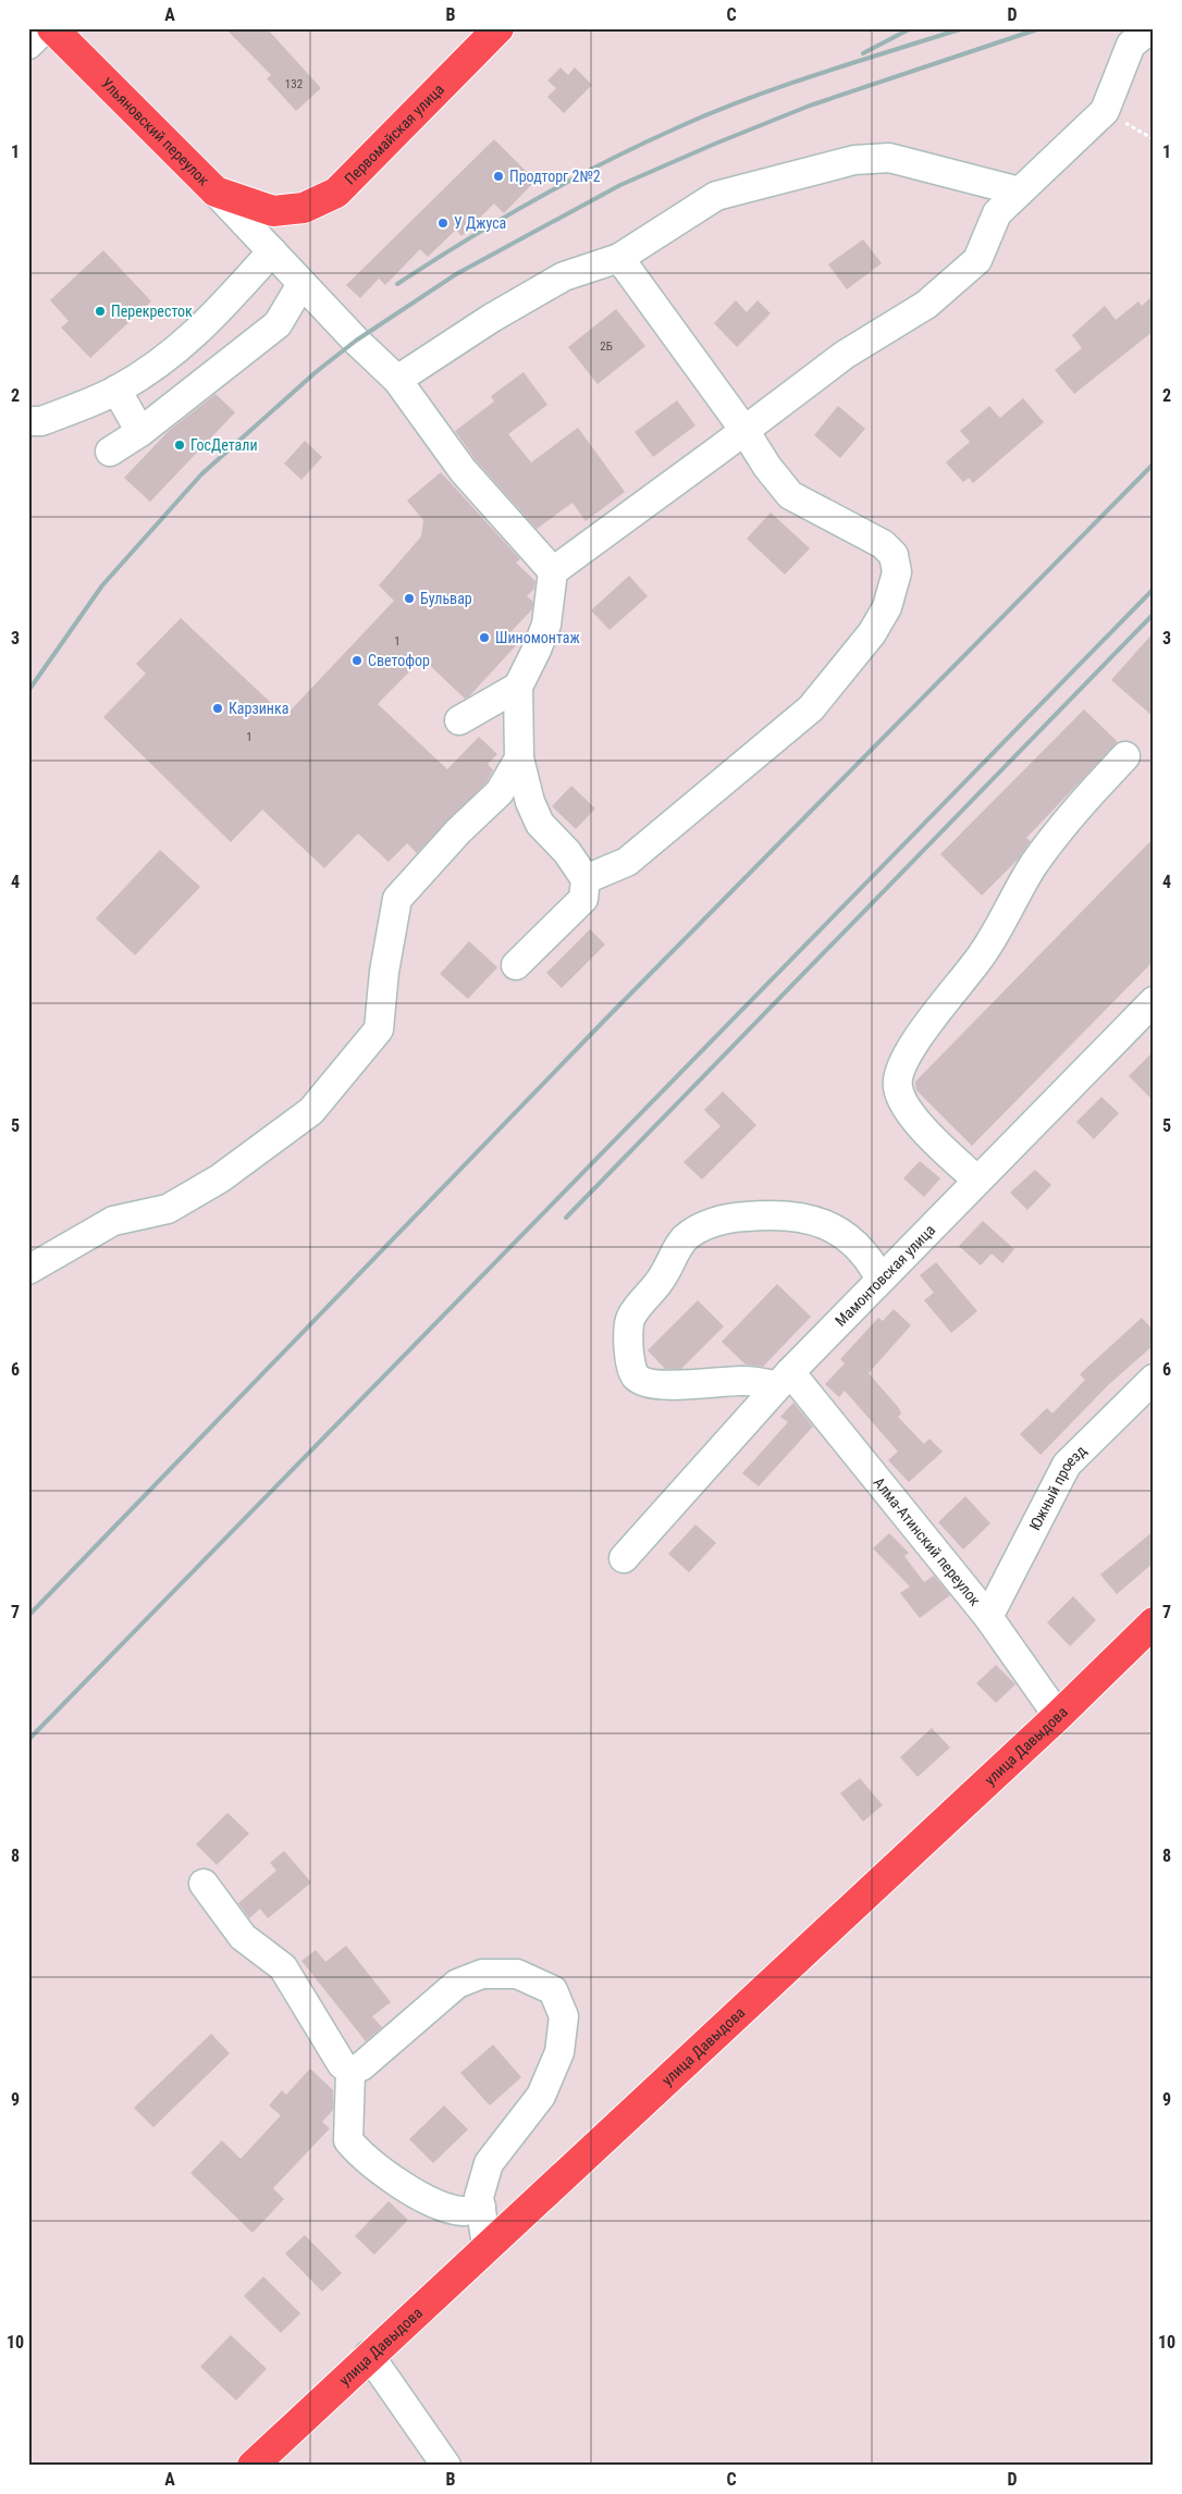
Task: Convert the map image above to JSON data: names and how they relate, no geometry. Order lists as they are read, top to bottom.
{
  "streets": {
    "main road": ["Ульяновский переулок", "Первомайская улица", "улица Давыдова"],
    "street": ["Мамонтовская улица", "Южный проезд", "Алма-Атинский переулок"]
  },
  "crossings": [
    ["Ульяновский переулок", "Первомайская улица"],
    ["Мамонтовская улица", "Алма-Атинский переулок"],
    ["Южный проезд", "Алма-Атинский переулок"],
    ["Алма-Атинский переулок", "улица Давыдова"]
  ],
  "places": [
    "Продторг 2№2",
    "У Джуса",
    "Перекресток",
    "ГосДетали",
    "Бульвар",
    "Шиномонтаж",
    "Светофор",
    "Карзинка"
  ],
  "house_numbers": [
    "132",
    "2Б",
    "1",
    "1"
  ],
  "grid": {
    "columns": [
      "A",
      "B",
      "C",
      "D"
    ],
    "rows": [
      "1",
      "2",
      "3",
      "4",
      "5",
      "6",
      "7",
      "8",
      "9",
      "10"
    ]
  }
}
